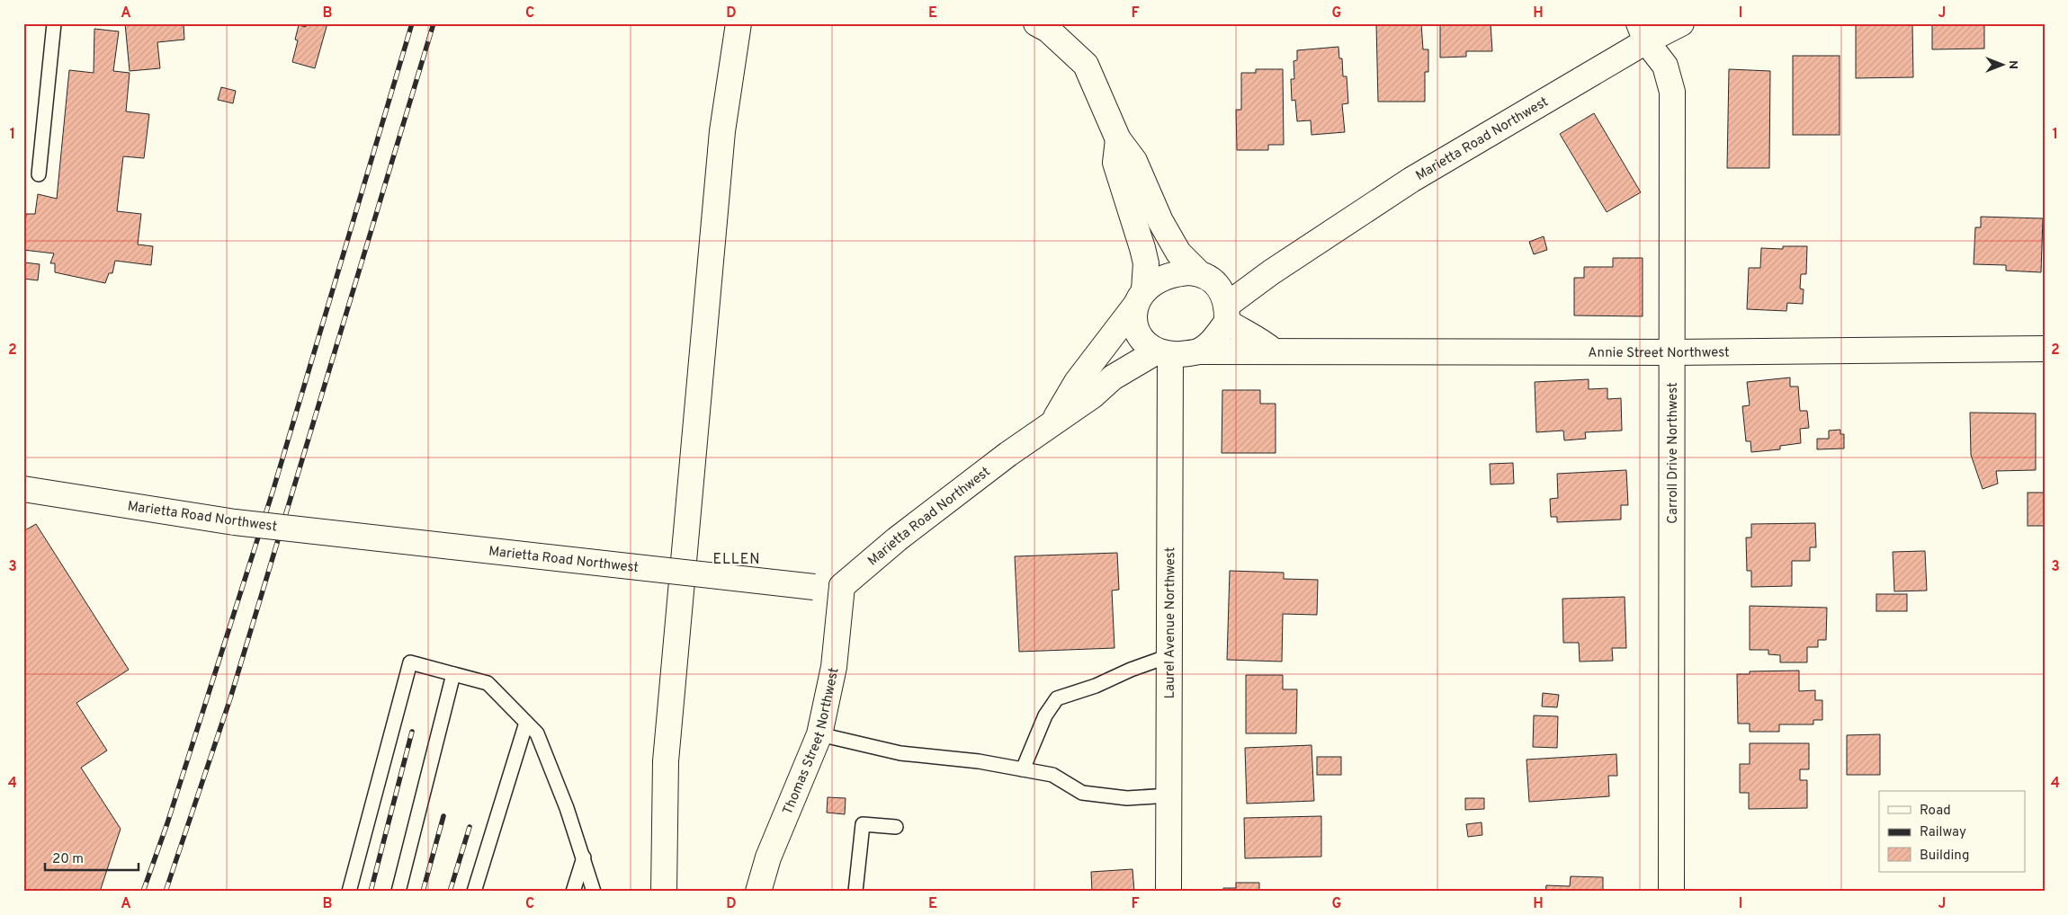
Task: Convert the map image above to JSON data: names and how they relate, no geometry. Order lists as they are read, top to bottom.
{
  "streets": {
    "street": [
      "Marietta Road Northwest",
      "Annie Street Northwest",
      "Carroll Drive Northwest",
      "Laurel Avenue Northwest",
      "Thomas Street Northwest"
    ]
  },
  "crossings": [
    ["Marietta Road Northwest", "Annie Street Northwest"],
    ["Marietta Road Northwest", "Carroll Drive Northwest"],
    ["Marietta Road Northwest", "Laurel Avenue Northwest"],
    ["Marietta Road Northwest", "Thomas Street Northwest"],
    ["Annie Street Northwest", "Carroll Drive Northwest"],
    ["Annie Street Northwest", "Laurel Avenue Northwest"]
  ],
  "districts": ["ELLEN"],
  "legend": ["Road", "Railway", "Building"],
  "scale_bar": "20 m",
  "north": "right",
  "grid": {
    "columns": [
      "A",
      "B",
      "C",
      "D",
      "E",
      "F",
      "G",
      "H",
      "I",
      "J"
    ],
    "rows": [
      "1",
      "2",
      "3",
      "4"
    ]
  }
}
